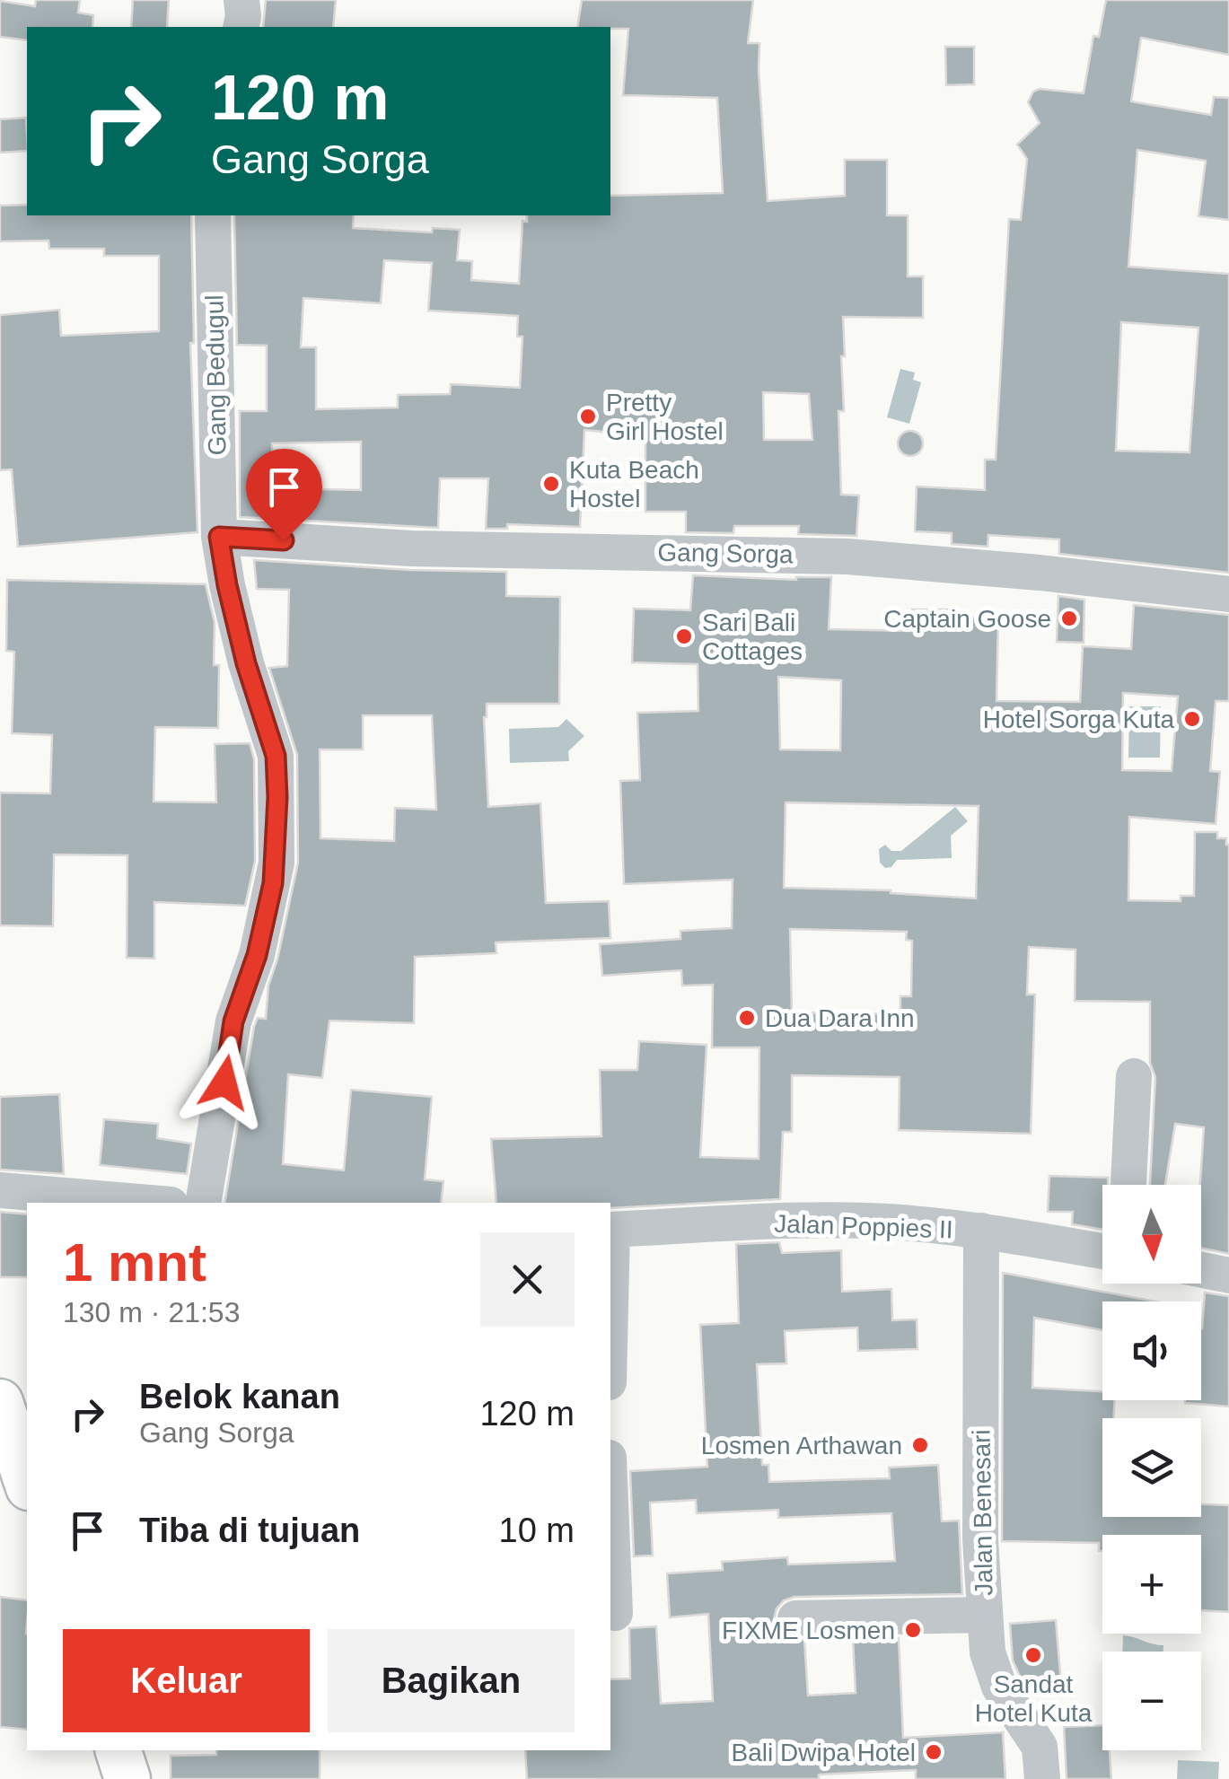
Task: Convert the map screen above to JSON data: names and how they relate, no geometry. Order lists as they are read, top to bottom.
{
  "streets": {
    "street": [
      "Gang Bedugul",
      "Gang Sorga",
      "Jalan Poppies II",
      "Jalan Benesari"
    ]
  },
  "crossings": [
    ["Gang Bedugul", "Gang Sorga"],
    ["Jalan Poppies II", "Jalan Benesari"]
  ],
  "places": [
    "Pretty Girl Hostel",
    "Kuta Beach Hostel",
    "Captain Goose",
    "Sari Bali Cottages",
    "Hotel Sorga Kuta",
    "Dua Dara Inn",
    "Losmen Arthawan",
    "FIXME Losmen",
    "Sandat Hotel Kuta",
    "Bali Dwipa Hotel"
  ],
  "north": "bottom",
  "page": {
    "turn": ["120 m", "Gang Sorga"],
    "map_buttons": ["+", "−"],
    "heading": ["1 mnt", "130 m · 21:53"],
    "list": [
      {
        "name": "Belok kanan",
        "note": "Gang Sorga",
        "value": "120 m"
      },
      {
        "name": "Tiba di tujuan",
        "value": "10 m"
      }
    ],
    "buttons": ["Keluar", "Bagikan"]
  }
}
